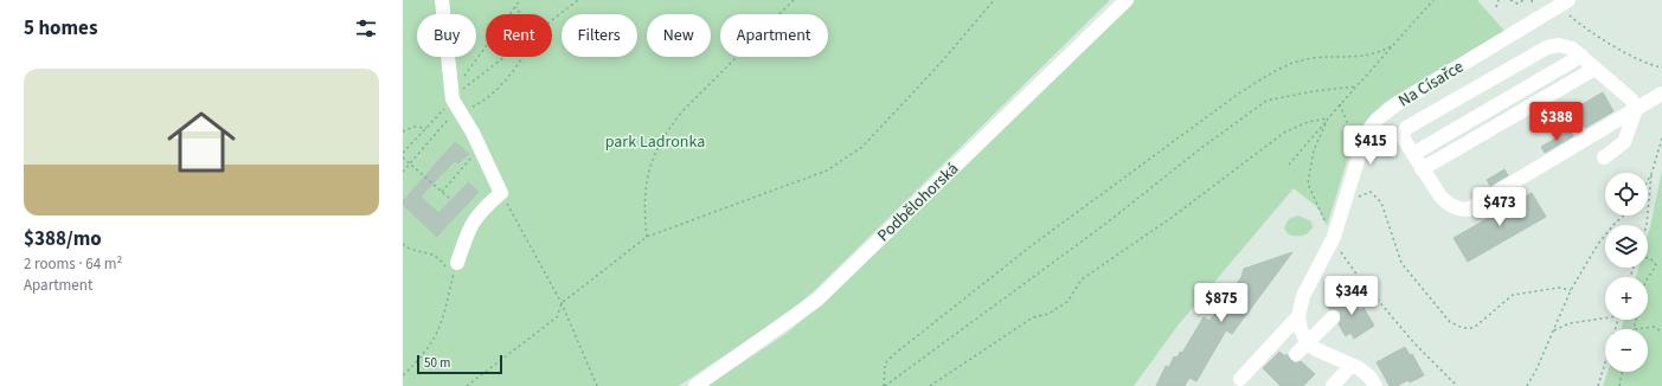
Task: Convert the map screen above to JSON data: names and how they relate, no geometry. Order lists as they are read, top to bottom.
{
  "streets": {
    "street": ["Na Císařce", "Podbělohorská"]
  },
  "parks": ["park Ladronka"],
  "scale_bar": "50 m",
  "page": {
    "heading": "5 homes",
    "chip": [
      "Buy",
      "Rent",
      "Filters",
      "New",
      "Apartment"
    ],
    "list": [
      {
        "name": "$388/mo",
        "note": "2 rooms · 64 m² · Apartment"
      }
    ],
    "price": [
      "$388",
      "$415",
      "$473",
      "$344",
      "$875"
    ],
    "map_buttons": ["+", "−"],
    "scale": "50 m"
  }
}
